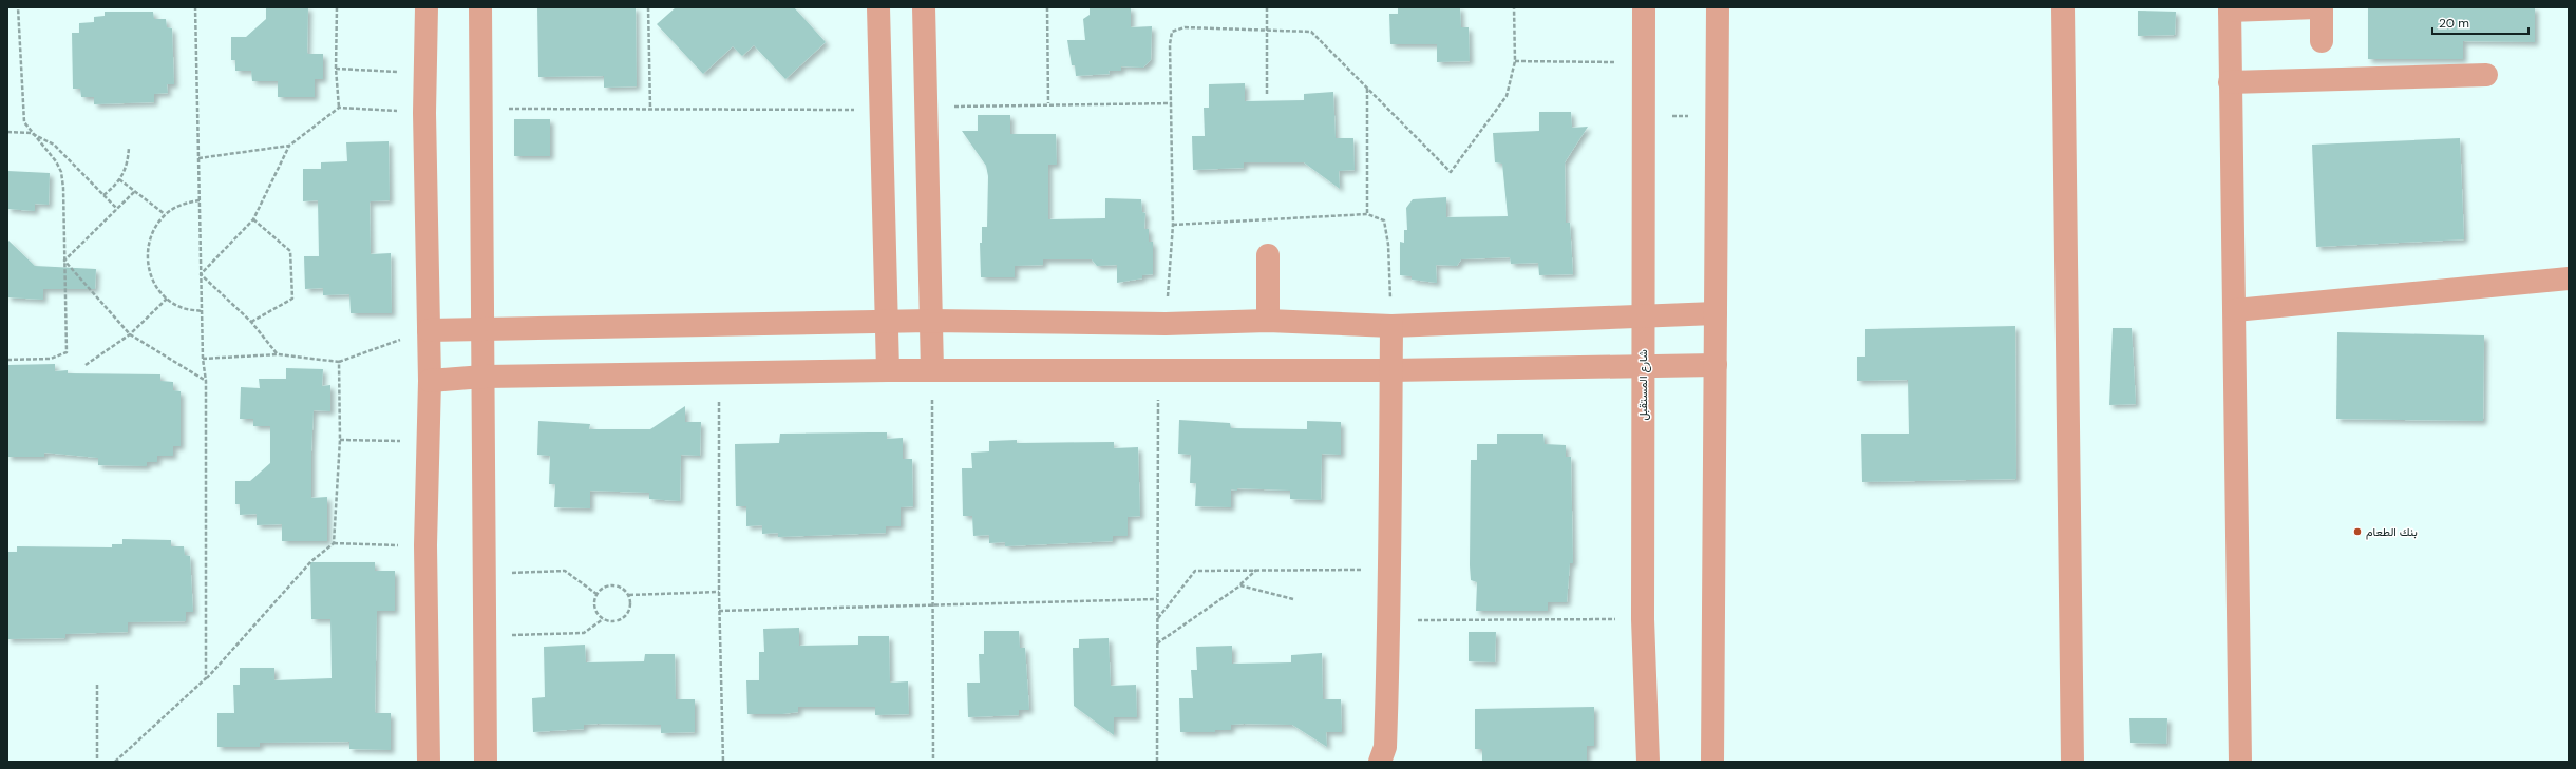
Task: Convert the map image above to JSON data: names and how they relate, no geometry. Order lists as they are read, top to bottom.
{
  "streets": {
    "street": ["شارع المستقبل"]
  },
  "places": ["بنك الطعام"],
  "scale_bar": "20 m"
}
